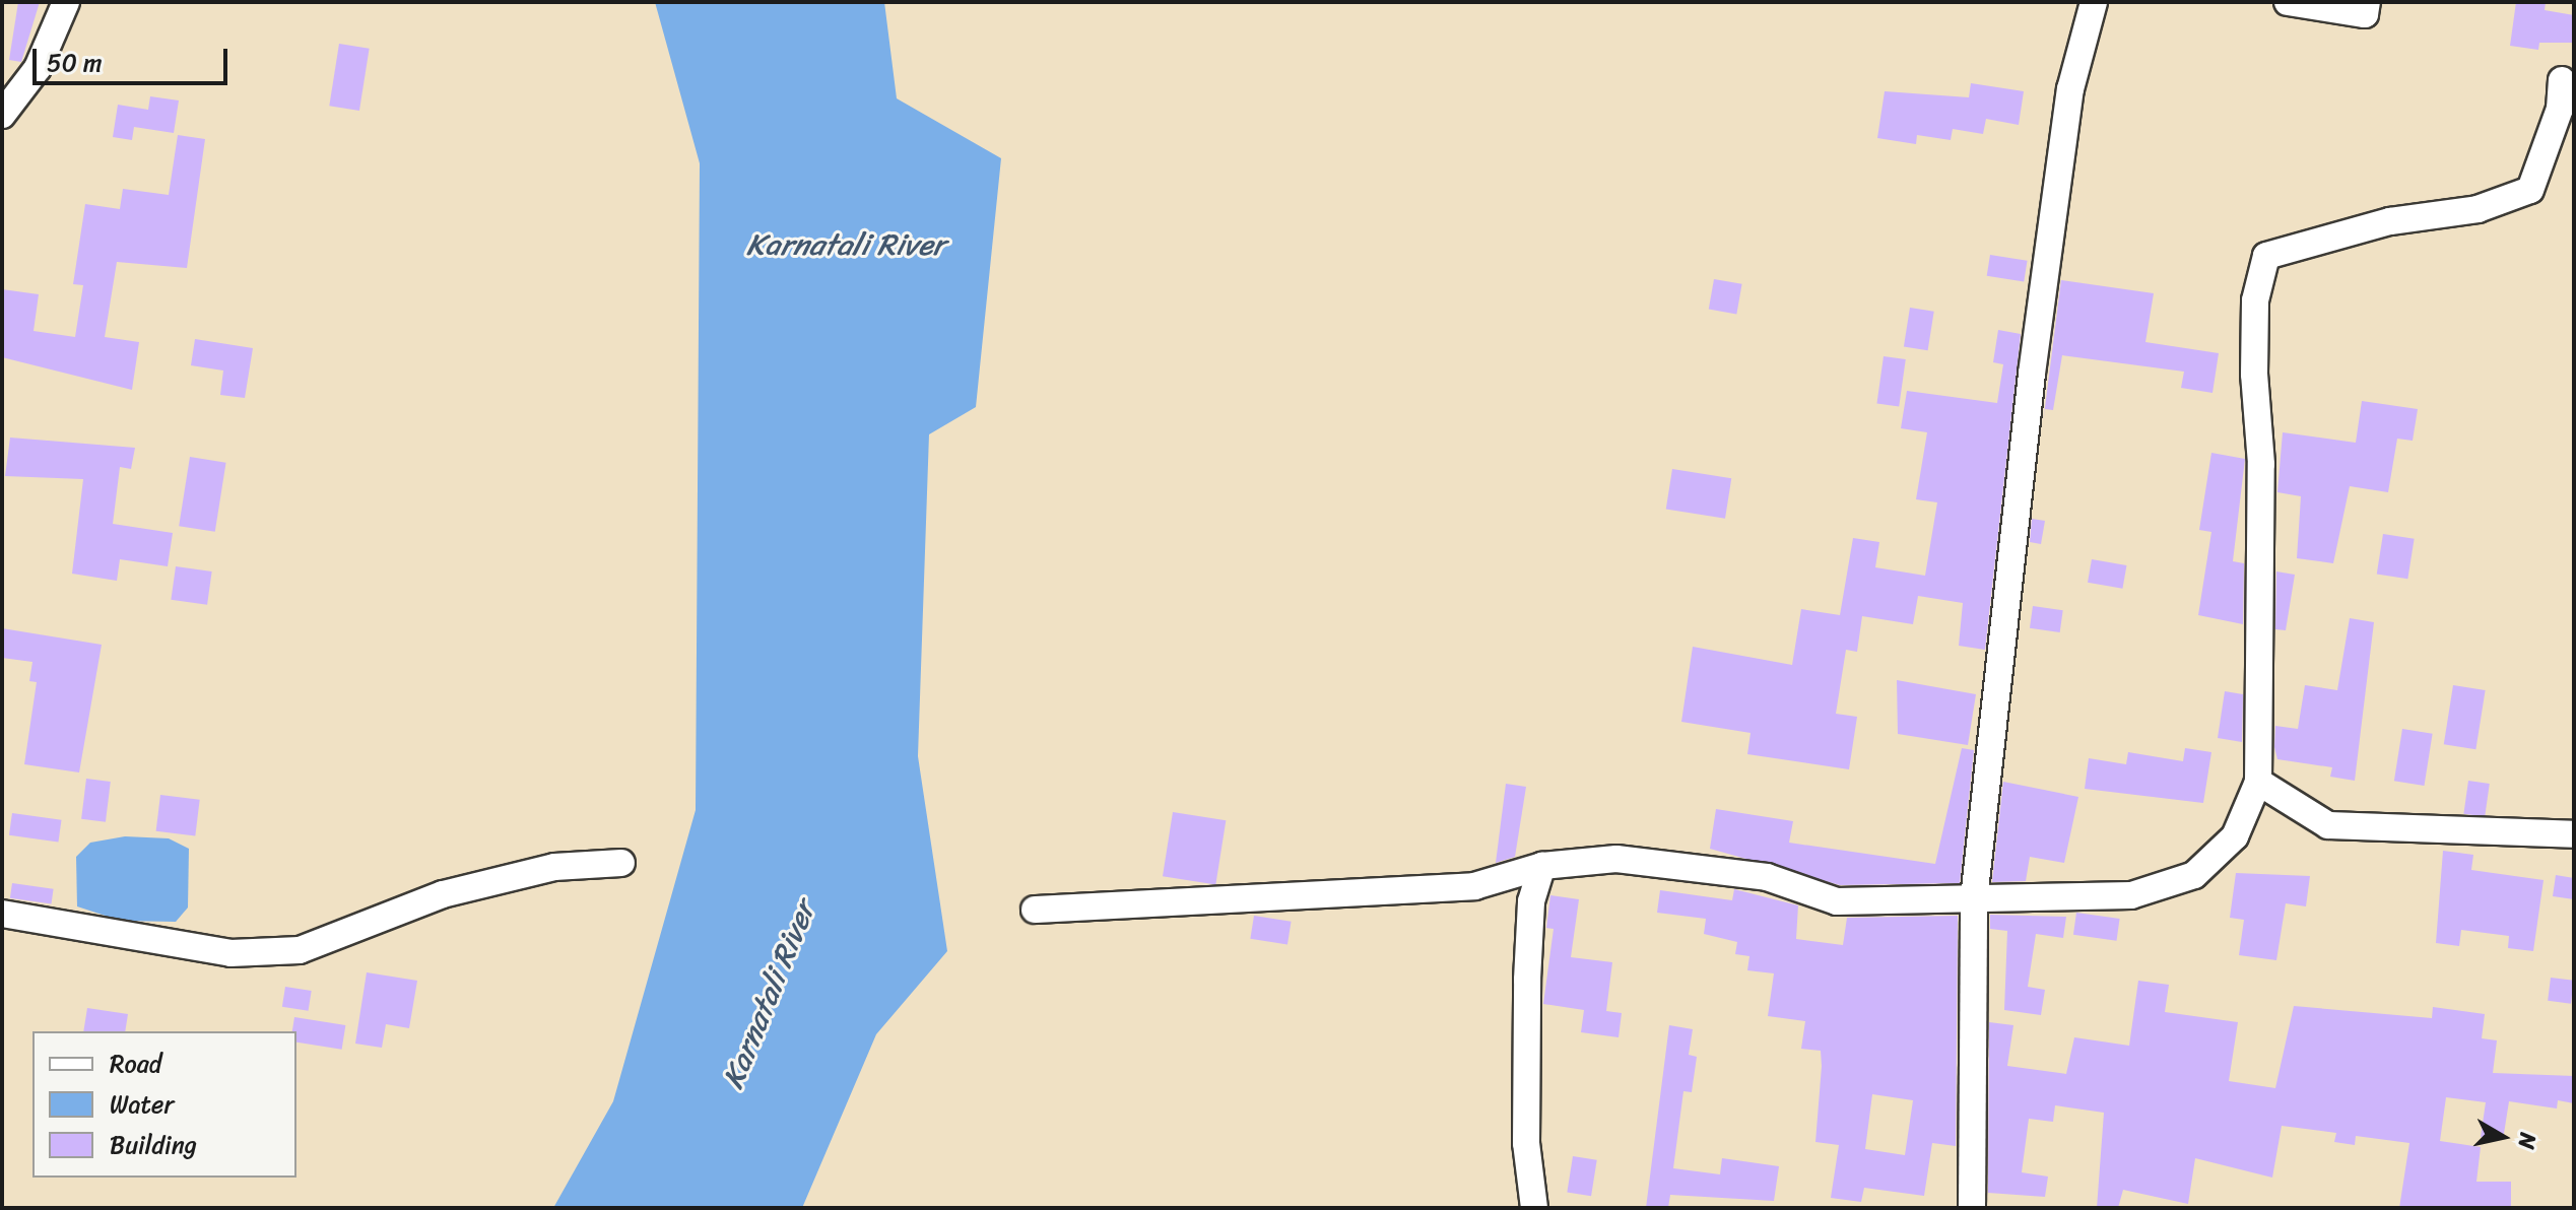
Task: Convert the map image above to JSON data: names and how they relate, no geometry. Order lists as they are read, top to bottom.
{
  "water": ["Karnatali River"],
  "legend": ["Road", "Water", "Building"],
  "scale_bar": "50 m",
  "north": "right"
}
